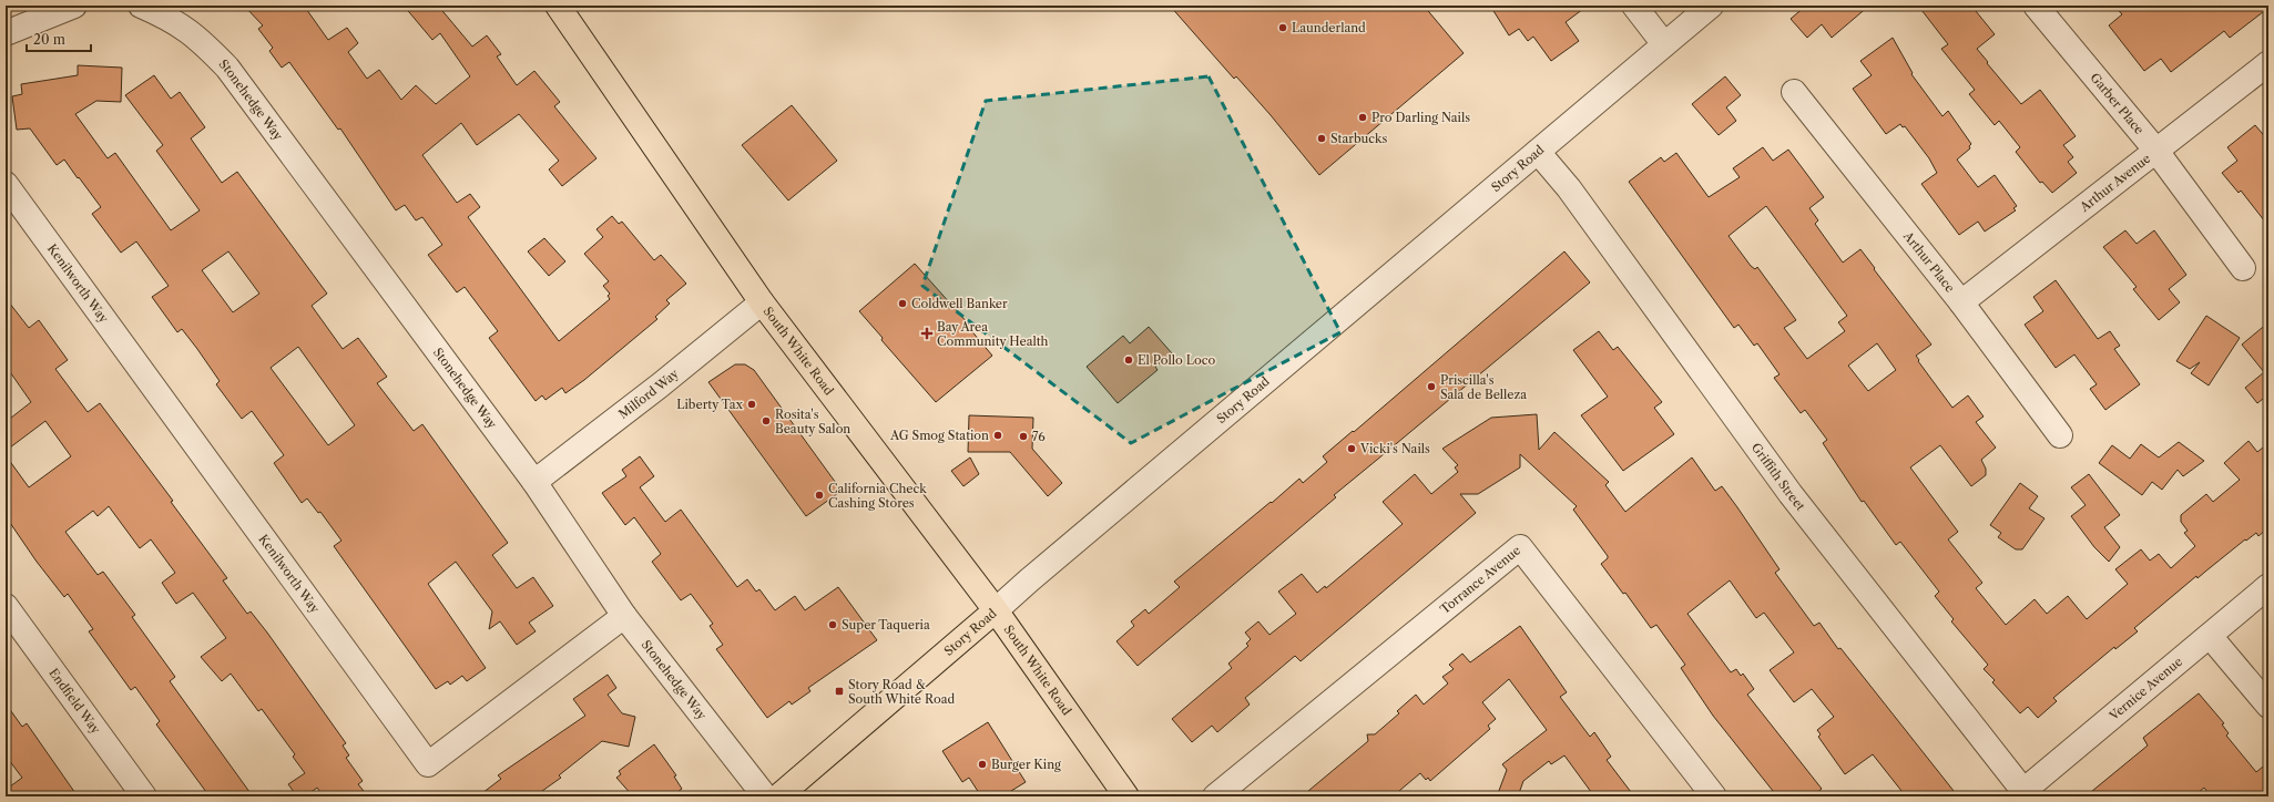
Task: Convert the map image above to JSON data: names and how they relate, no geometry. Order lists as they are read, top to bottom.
{
  "streets": {
    "main road": ["Story Road", "South White Road"],
    "street": [
      "Stonehedge Way",
      "Garber Place",
      "Arthur Avenue",
      "Arthur Place",
      "Kenilworth Way",
      "Milford Way",
      "Griffith Street",
      "Torrance Avenue",
      "Vernice Avenue",
      "Endfield Way"
    ]
  },
  "crossings": [
    ["Stonehedge Way", "Kenilworth Way"],
    ["Stonehedge Way", "Milford Way"],
    ["Garber Place", "Arthur Avenue"],
    ["Story Road", "South White Road"],
    ["Story Road", "Griffith Street"],
    ["Arthur Avenue", "Arthur Place"],
    ["South White Road", "Milford Way"],
    ["Griffith Street", "Vernice Avenue"]
  ],
  "places": {
    "other": [
      "Launderland",
      "Pro Darling Nails",
      "Starbucks",
      "Coldwell Banker",
      "El Pollo Loco",
      "Priscilla's Sala de Belleza",
      "Liberty Tax",
      "Rosita's Beauty Salon",
      "AG Smog Station",
      "76",
      "Vicki's Nails",
      "California Check Cashing Stores",
      "Super Taqueria",
      "Burger King"
    ],
    "health": ["Bay Area Community Health"],
    "transit": ["Story Road & South White Road"]
  },
  "scale_bar": "20 m"
}
